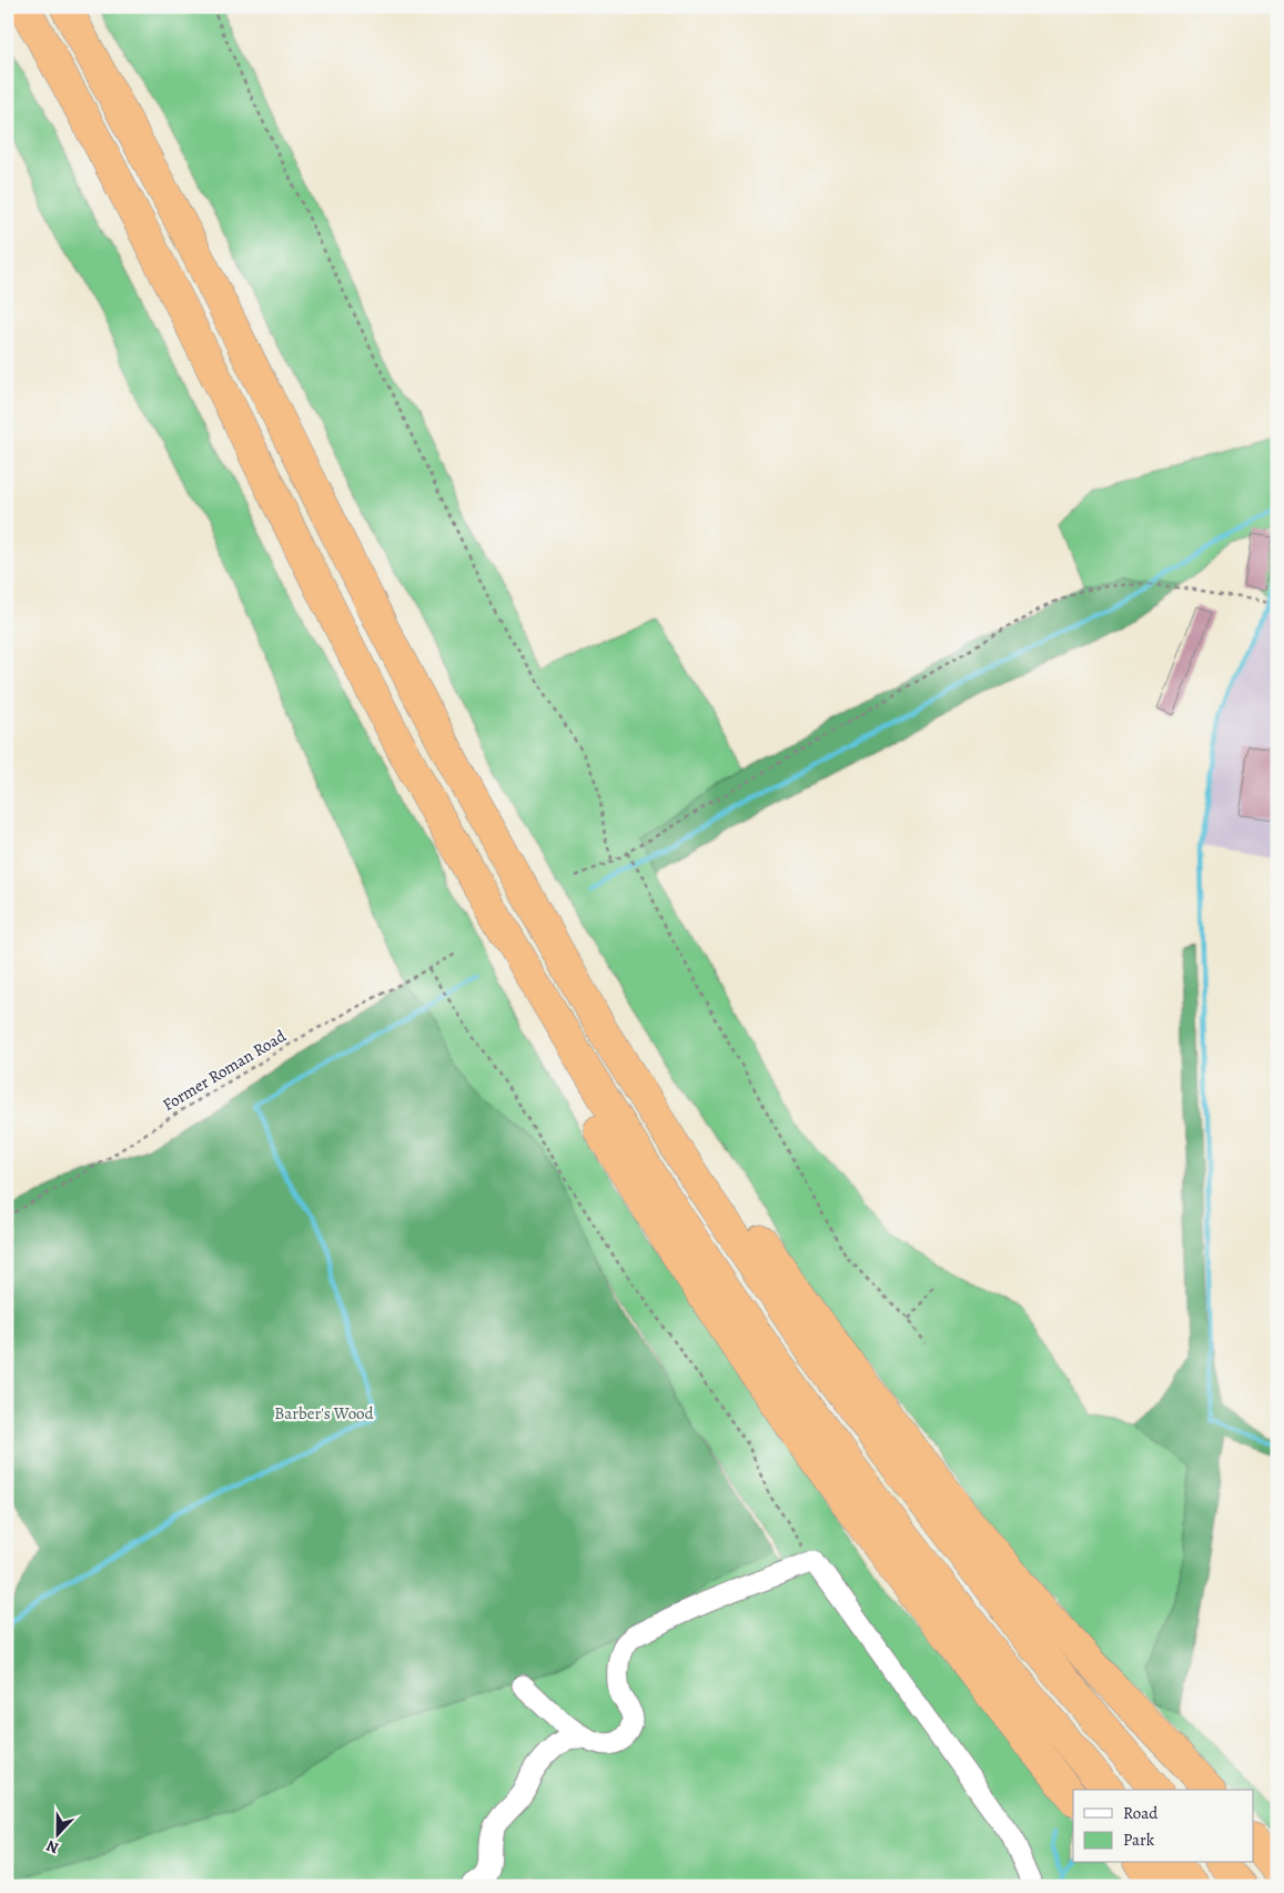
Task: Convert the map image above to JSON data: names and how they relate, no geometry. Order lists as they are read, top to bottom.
{
  "streets": {
    "path": ["Former Roman Road"]
  },
  "parks": ["Barber's Wood"],
  "legend": ["Road", "Park"],
  "north": "bottom"
}
